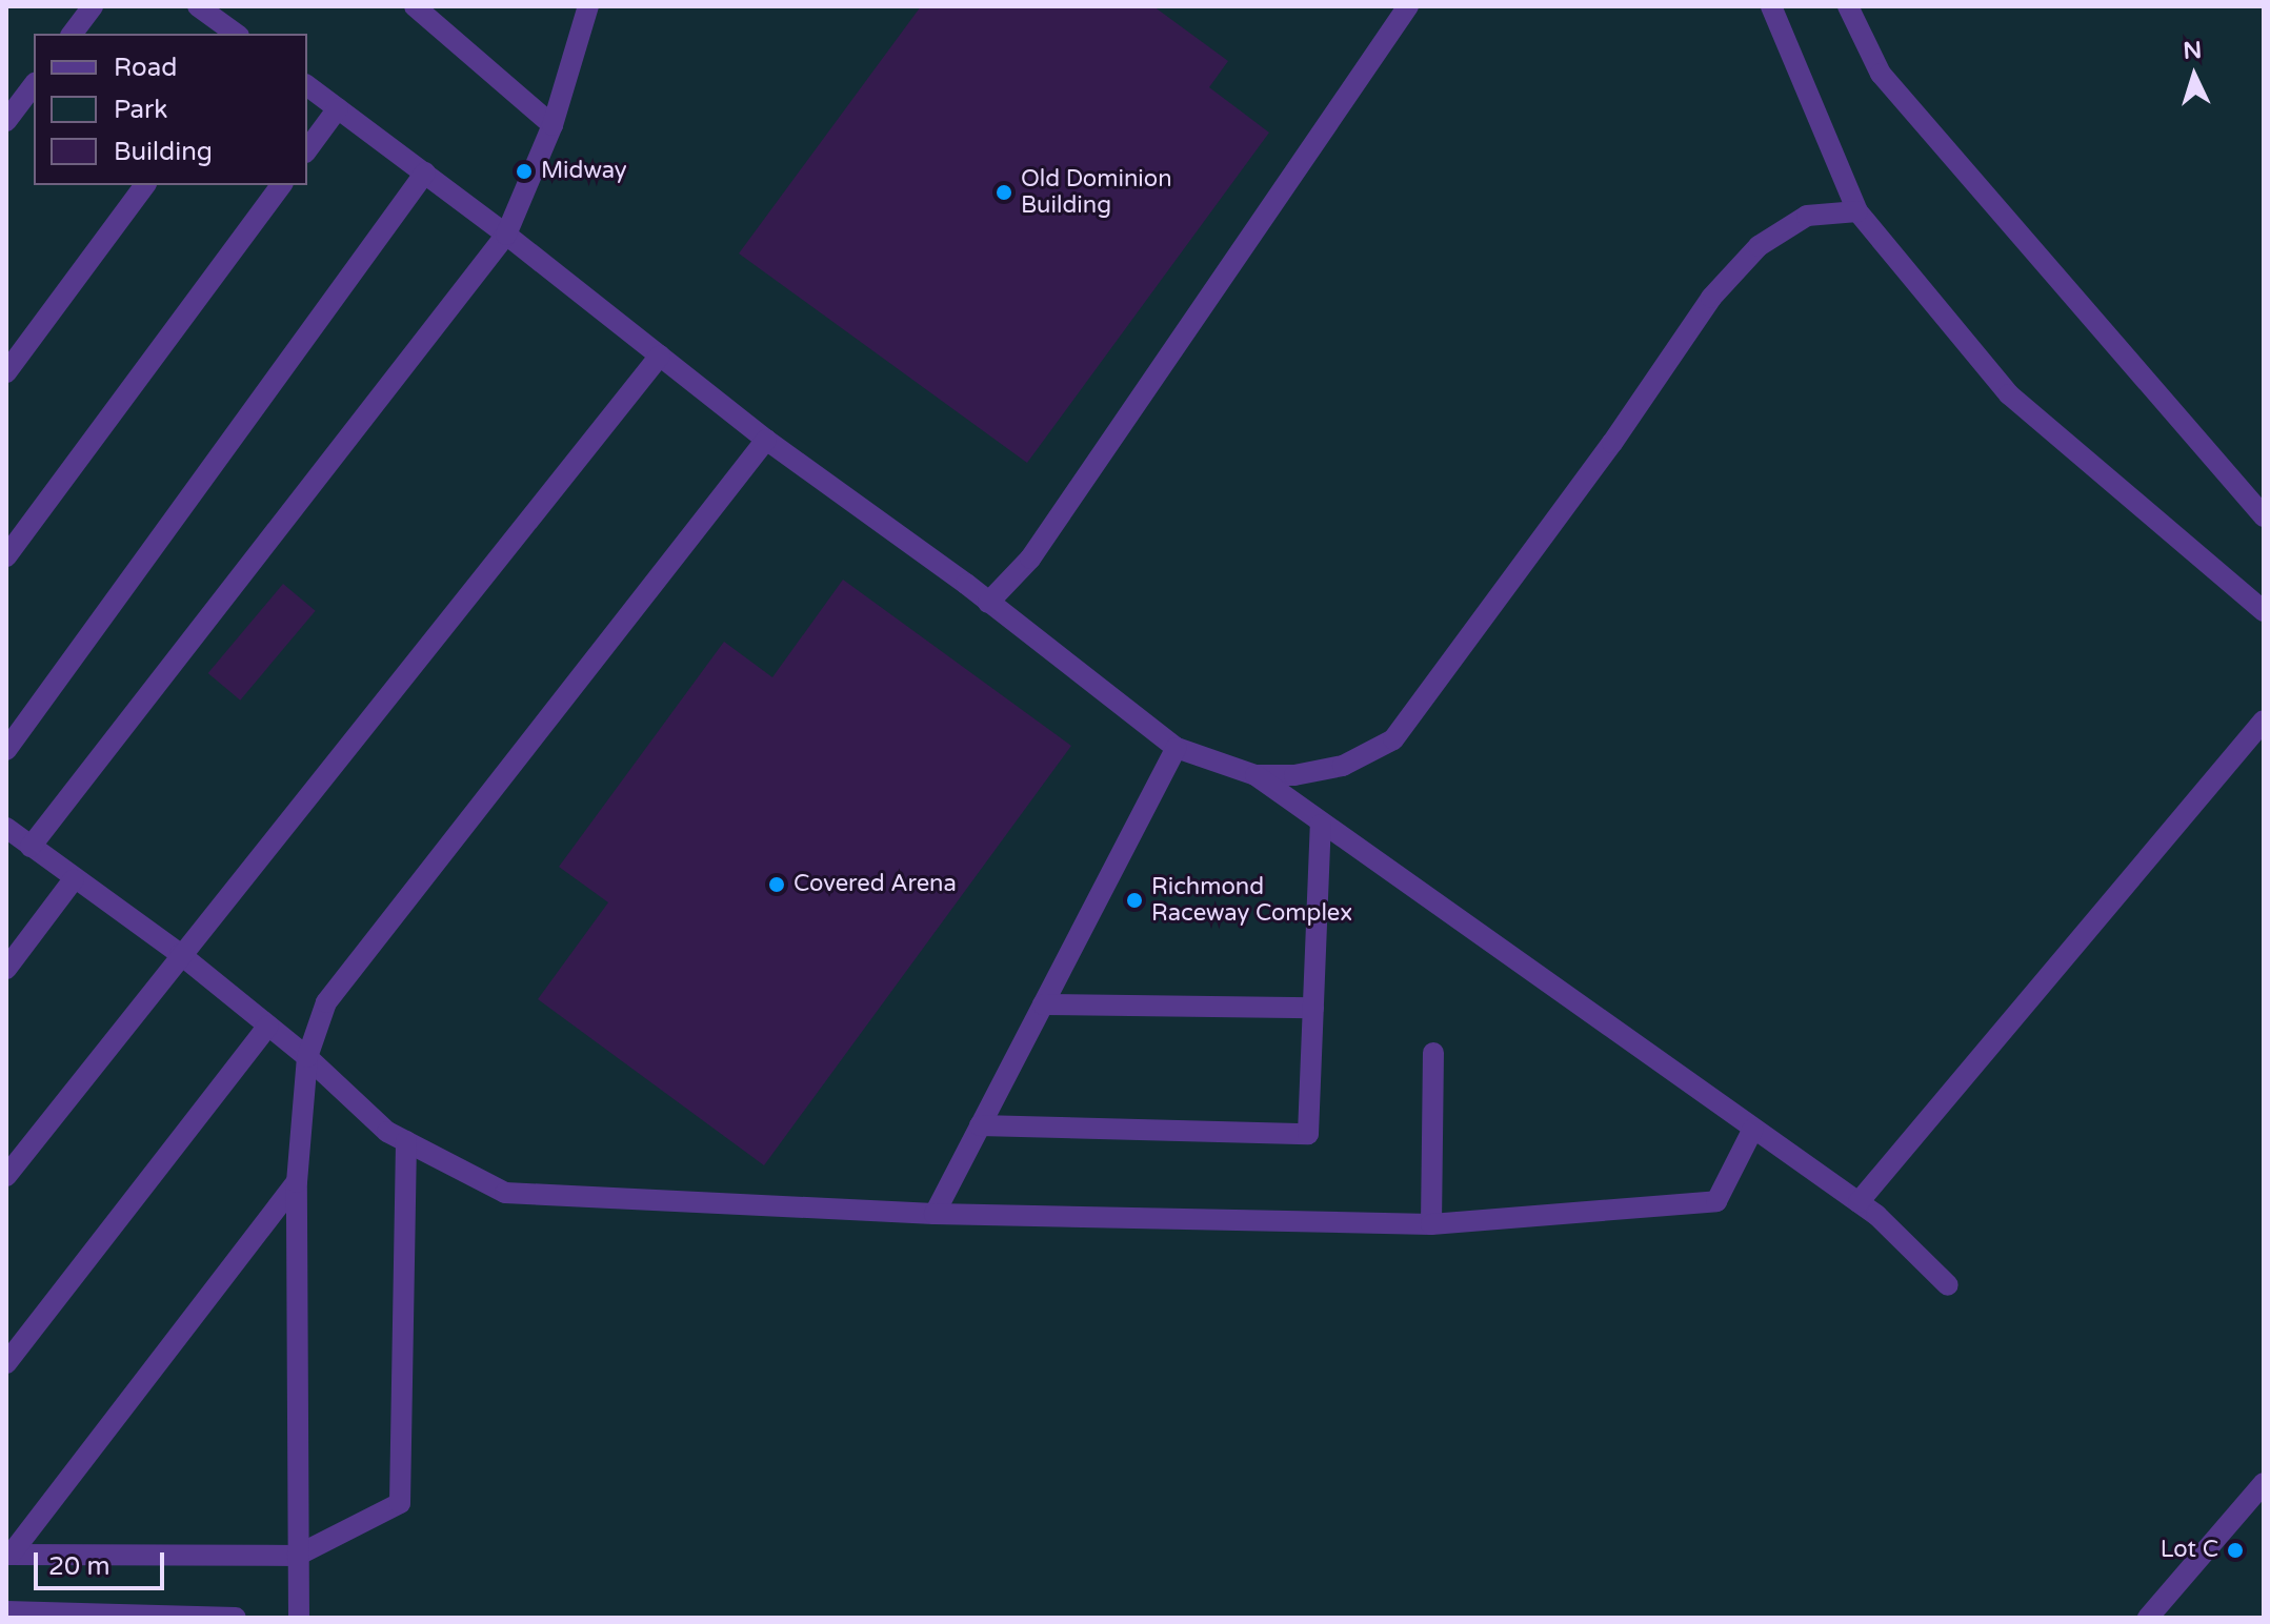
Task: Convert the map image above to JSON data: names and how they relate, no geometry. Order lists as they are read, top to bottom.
{
  "places": [
    "Midway",
    "Old Dominion Building",
    "Covered Arena",
    "Richmond Raceway Complex",
    "Lot C"
  ],
  "legend": ["Road", "Park", "Building"],
  "scale_bar": "20 m",
  "north": "top"
}
